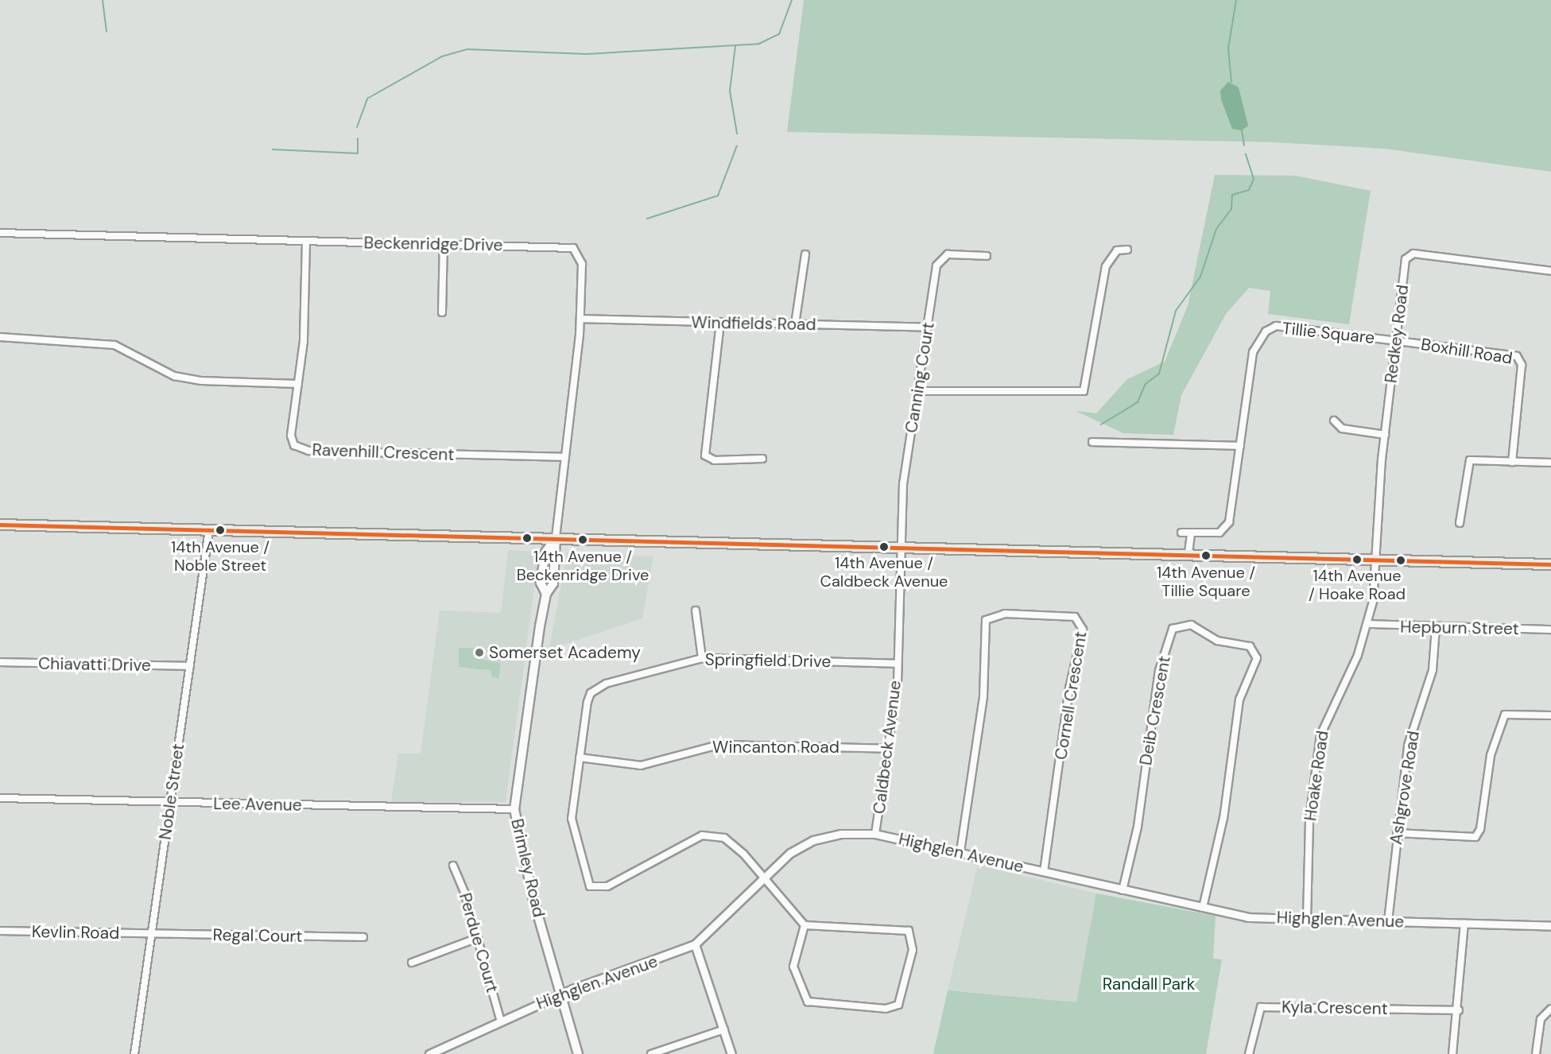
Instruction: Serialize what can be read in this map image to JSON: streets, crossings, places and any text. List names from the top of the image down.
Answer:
{
  "streets": {
    "main road": ["Brimley Road"],
    "street": [
      "Beckenridge Drive",
      "Windfields Road",
      "Tillie Square",
      "Redkey Road",
      "Boxhill Road",
      "Canning Court",
      "Ravenhill Crescent",
      "Hepburn Street",
      "Springfield Drive",
      "Chiavatti Drive",
      "Cornell Crescent",
      "Deib Crescent",
      "Wincanton Road",
      "Caldbeck Avenue",
      "Hoake Road",
      "Ashgrove Road",
      "Noble Street",
      "Lee Avenue",
      "Highglen Avenue",
      "Kevlin Road",
      "Regal Court",
      "Perdue Court",
      "Kyla Crescent"
    ]
  },
  "crossings": [
    ["Beckenridge Drive", "Windfields Road"],
    ["Beckenridge Drive", "Ravenhill Crescent"],
    ["Beckenridge Drive", "Brimley Road"],
    ["Windfields Road", "Canning Court"],
    ["Tillie Square", "Redkey Road"],
    ["Tillie Square", "Boxhill Road"],
    ["Redkey Road", "Boxhill Road"],
    ["Redkey Road", "Hoake Road"],
    ["Canning Court", "Caldbeck Avenue"],
    ["Hepburn Street", "Hoake Road"],
    ["Hepburn Street", "Ashgrove Road"],
    ["Springfield Drive", "Wincanton Road"],
    ["Springfield Drive", "Caldbeck Avenue"],
    ["Springfield Drive", "Highglen Avenue"],
    ["Chiavatti Drive", "Noble Street"],
    ["Cornell Crescent", "Highglen Avenue"],
    ["Deib Crescent", "Highglen Avenue"],
    ["Wincanton Road", "Caldbeck Avenue"],
    ["Caldbeck Avenue", "Highglen Avenue"],
    ["Hoake Road", "Highglen Avenue"],
    ["Ashgrove Road", "Highglen Avenue"],
    ["Noble Street", "Lee Avenue"],
    ["Noble Street", "Kevlin Road"],
    ["Noble Street", "Regal Court"],
    ["Lee Avenue", "Brimley Road"],
    ["Highglen Avenue", "Brimley Road"],
    ["Highglen Avenue", "Perdue Court"],
    ["Kevlin Road", "Regal Court"]
  ],
  "parks": ["Randall Park"],
  "places": [
    "14th Avenue / Noble Street",
    "14th Avenue / Beckenridge Drive",
    "14th Avenue / Caldbeck Avenue",
    "14th Avenue / Tillie Square",
    "14th Avenue / Hoake Road",
    "Somerset Academy"
  ]
}
